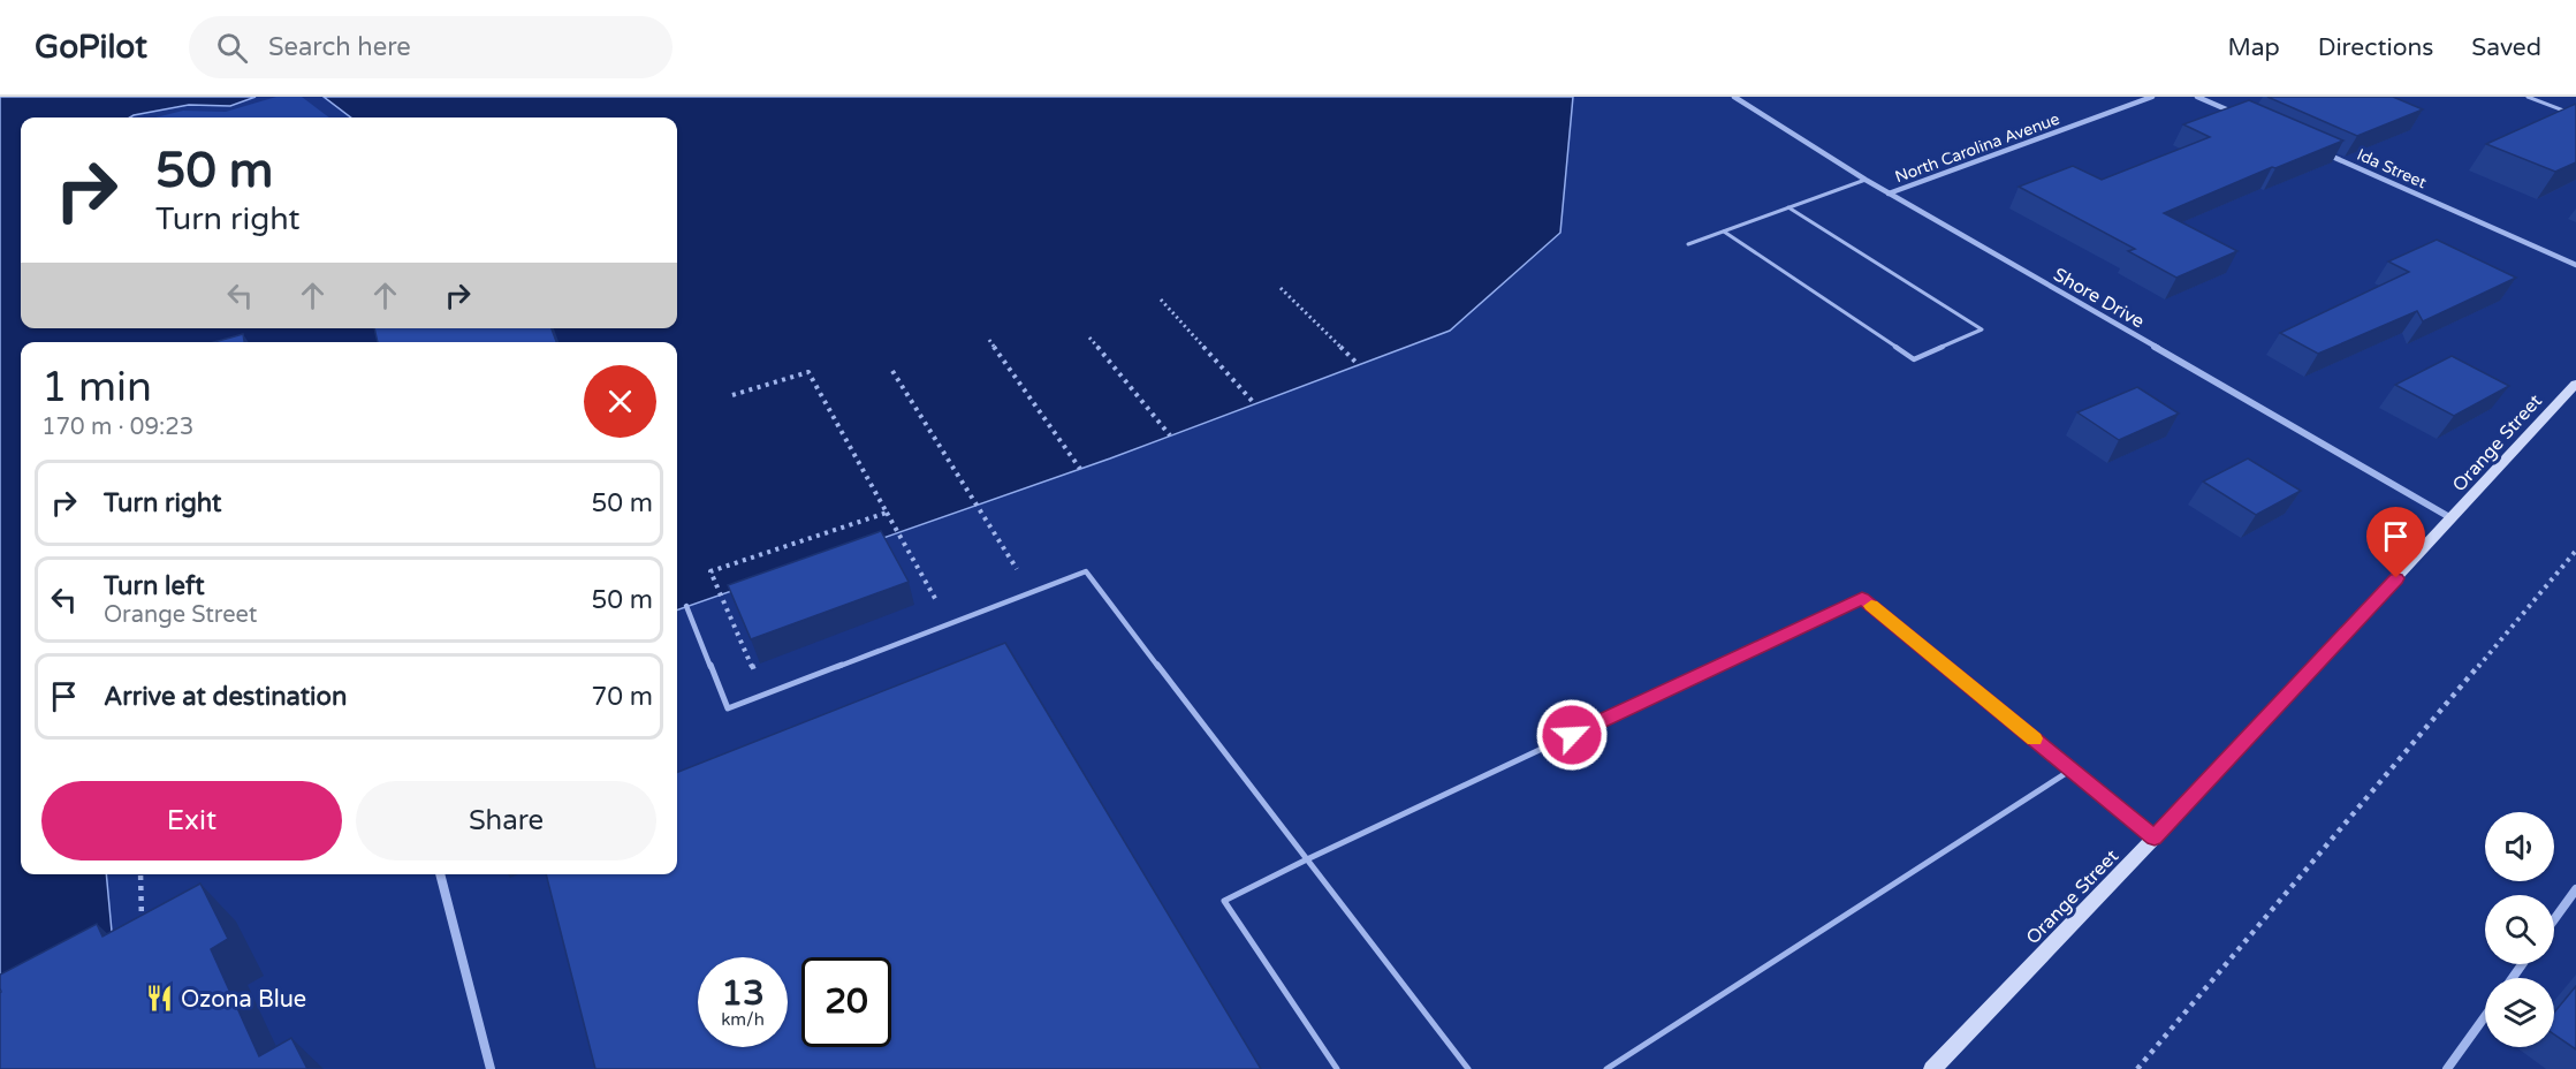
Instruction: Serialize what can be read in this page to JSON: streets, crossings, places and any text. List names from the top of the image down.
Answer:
{
  "streets": {
    "street": [
      "North Carolina Avenue",
      "Ida Street",
      "Shore Drive",
      "Orange Street"
    ]
  },
  "crossings": [
    ["North Carolina Avenue", "Shore Drive"],
    ["Shore Drive", "Orange Street"]
  ],
  "places": {
    "restaurant": ["Ozona Blue"]
  },
  "page": {
    "header": "GoPilot",
    "search": "Search here",
    "nav": ["Map", "Directions", "Saved"],
    "turn": ["50 m", "Turn right"],
    "heading": ["1 min", "170 m · 09:23"],
    "list": [
      {
        "name": "Turn right",
        "value": "50 m"
      },
      {
        "name": "Turn left",
        "note": "Orange Street",
        "value": "50 m"
      },
      {
        "name": "Arrive at destination",
        "value": "70 m"
      }
    ],
    "buttons": ["Exit", "Share"],
    "speed": "13 km/h",
    "limit": "20"
  }
}
